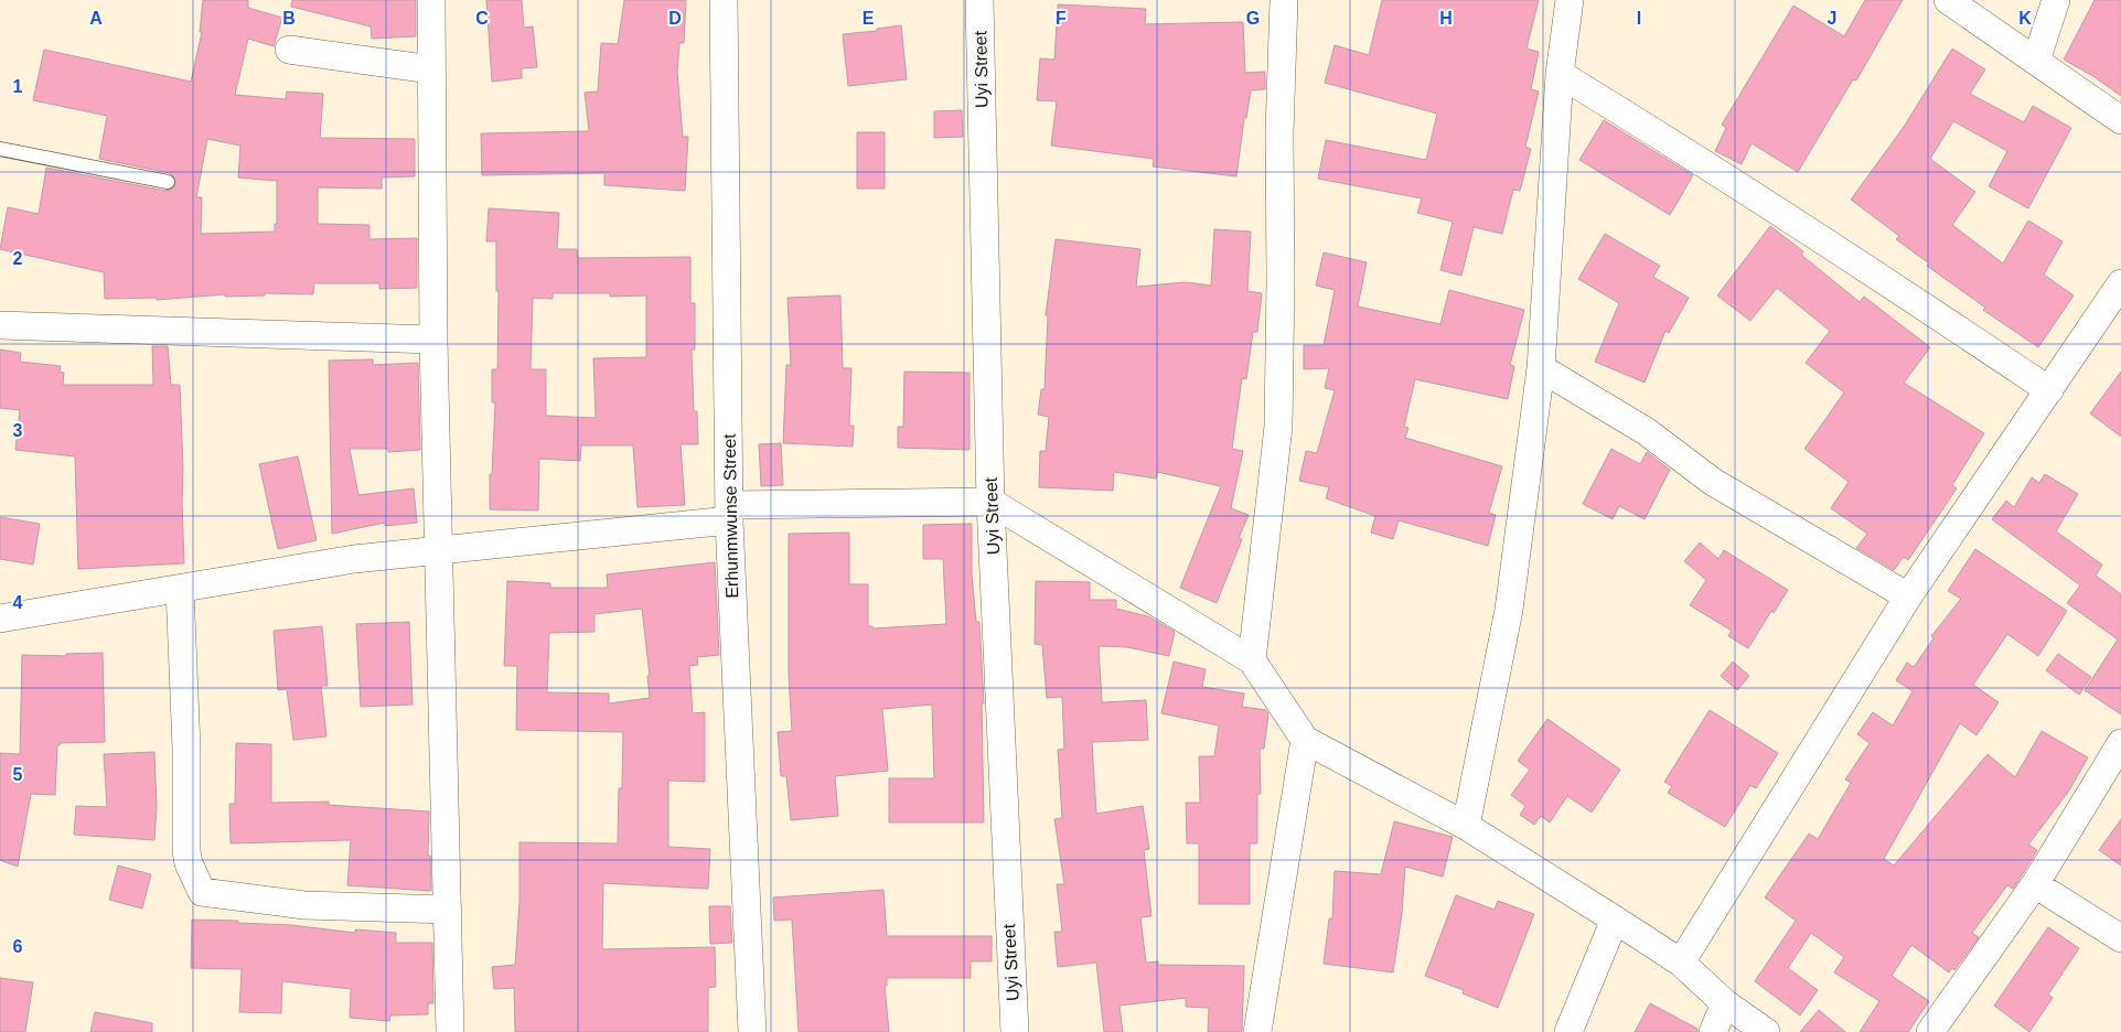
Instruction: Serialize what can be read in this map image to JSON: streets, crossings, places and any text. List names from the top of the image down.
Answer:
{
  "streets": {
    "street": ["Uyi Street", "Erhunmwunse Street"]
  },
  "grid": {
    "columns": [
      "A",
      "B",
      "C",
      "D",
      "E",
      "F",
      "G",
      "H",
      "I",
      "J",
      "K"
    ],
    "rows": [
      "1",
      "2",
      "3",
      "4",
      "5",
      "6"
    ]
  }
}
